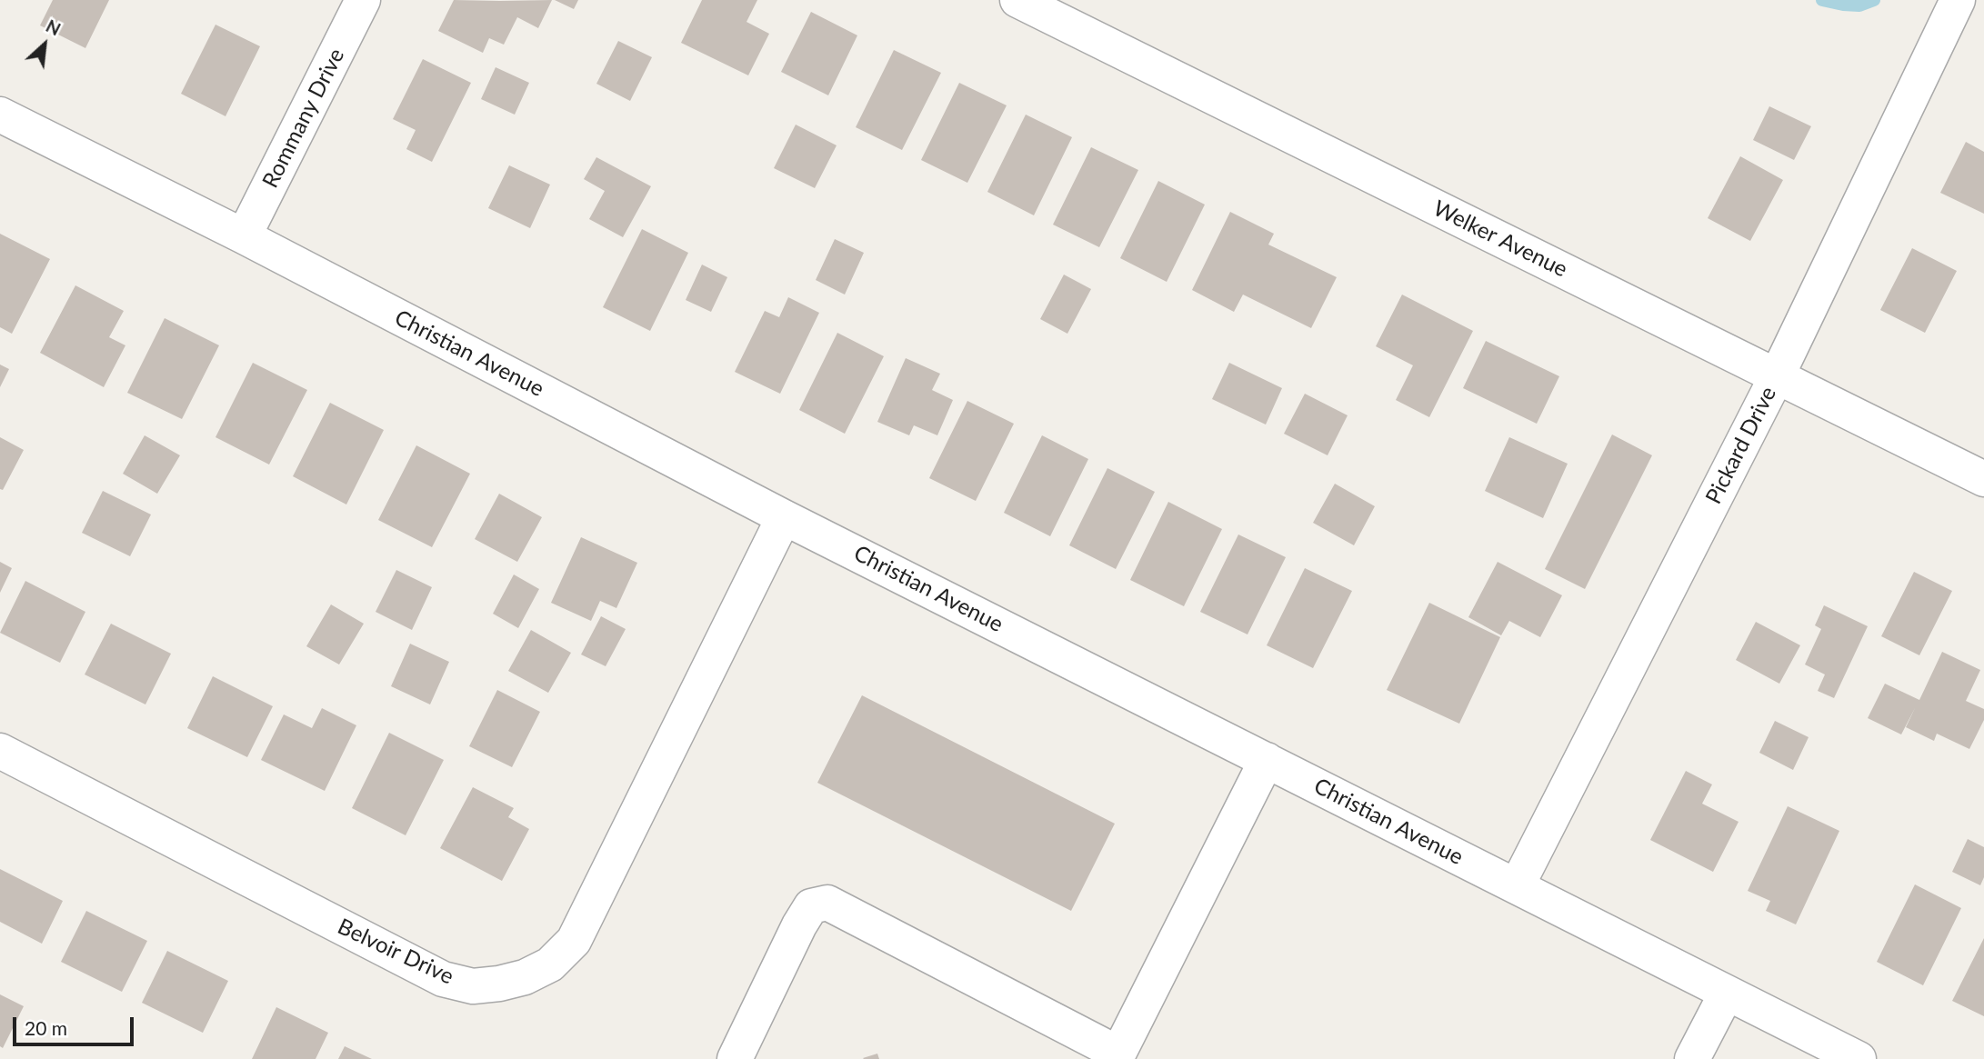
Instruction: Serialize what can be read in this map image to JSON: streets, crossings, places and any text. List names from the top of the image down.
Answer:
{
  "streets": {
    "street": [
      "Rommany Drive",
      "Welker Avenue",
      "Christian Avenue",
      "Pickard Drive",
      "Belvoir Drive"
    ]
  },
  "crossings": [
    ["Rommany Drive", "Christian Avenue"],
    ["Welker Avenue", "Pickard Drive"],
    ["Christian Avenue", "Pickard Drive"],
    ["Christian Avenue", "Belvoir Drive"]
  ],
  "scale_bar": "20 m",
  "north": "top right"
}
